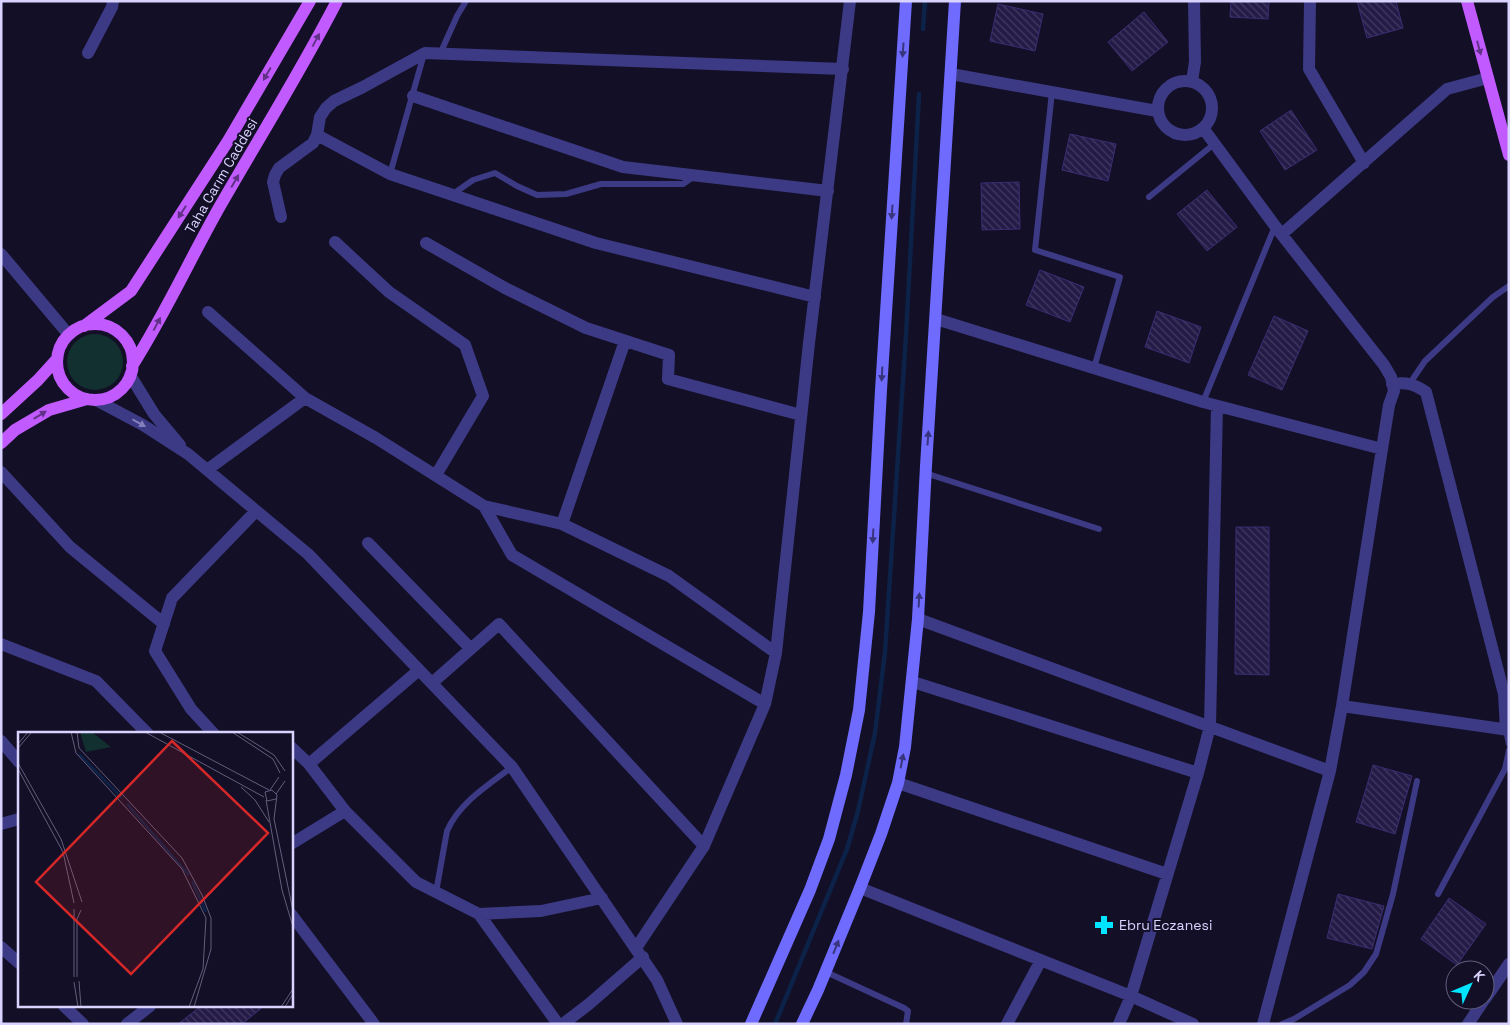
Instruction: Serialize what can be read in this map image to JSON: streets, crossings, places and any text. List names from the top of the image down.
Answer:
{
  "streets": {
    "main road": ["Taha Carım Caddesi"]
  },
  "places": {
    "pharmacy": ["Ebru Eczanesi"]
  },
  "north": "top right"
}
